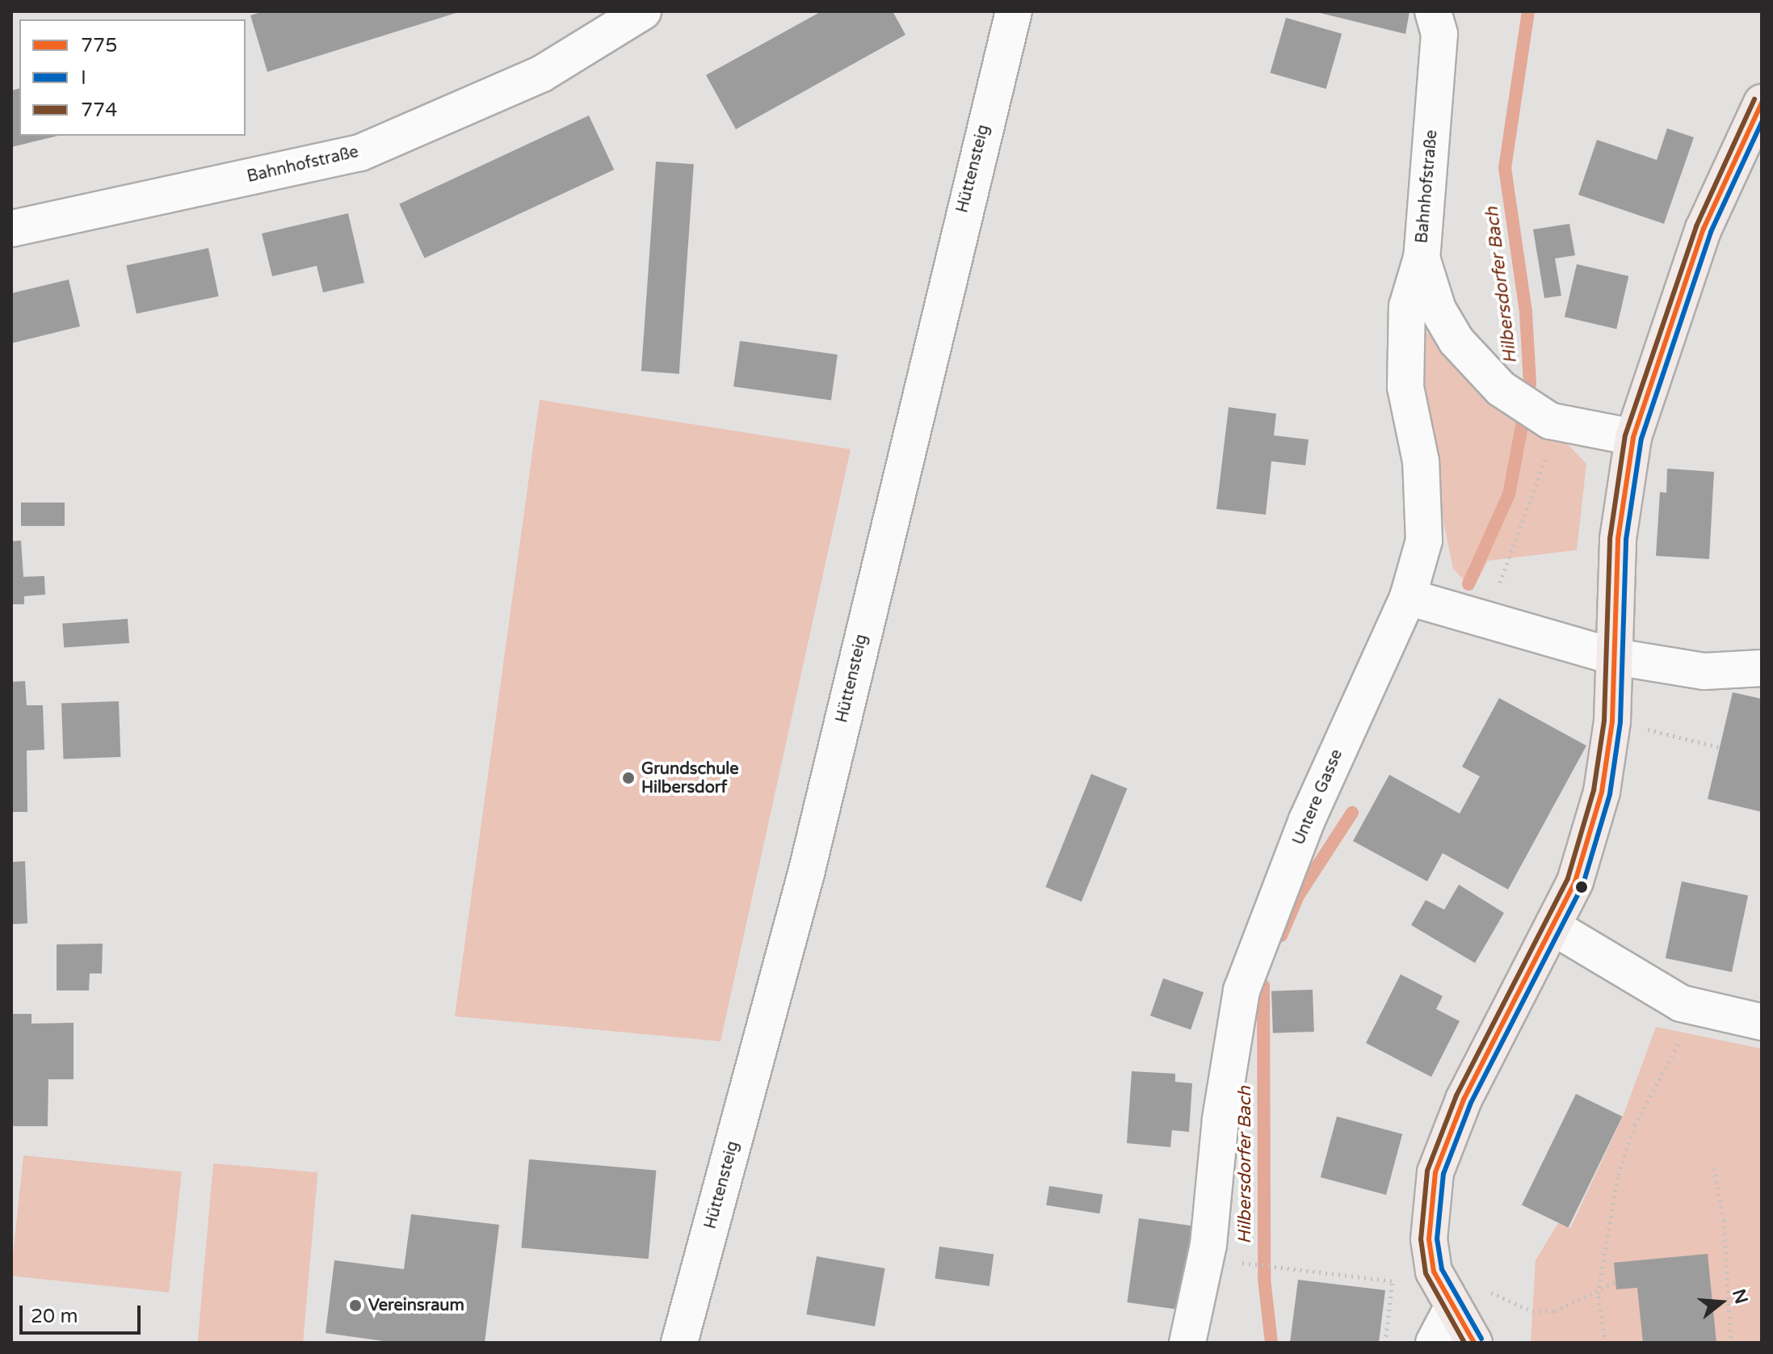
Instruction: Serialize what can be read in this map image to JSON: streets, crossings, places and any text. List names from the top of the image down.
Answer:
{
  "streets": {
    "street": ["Bahnhofstraße", "Hüttensteig", "Untere Gasse"]
  },
  "crossings": [
    ["Bahnhofstraße", "Untere Gasse"]
  ],
  "water": ["Hilbersdorfer Bach"],
  "places": ["Grundschule Hilbersdorf", "Vereinsraum"],
  "lines": ["transit line 774", "transit line 775", "transit line I"],
  "legend": ["775", "I", "774"],
  "scale_bar": "20 m",
  "north": "right"
}
